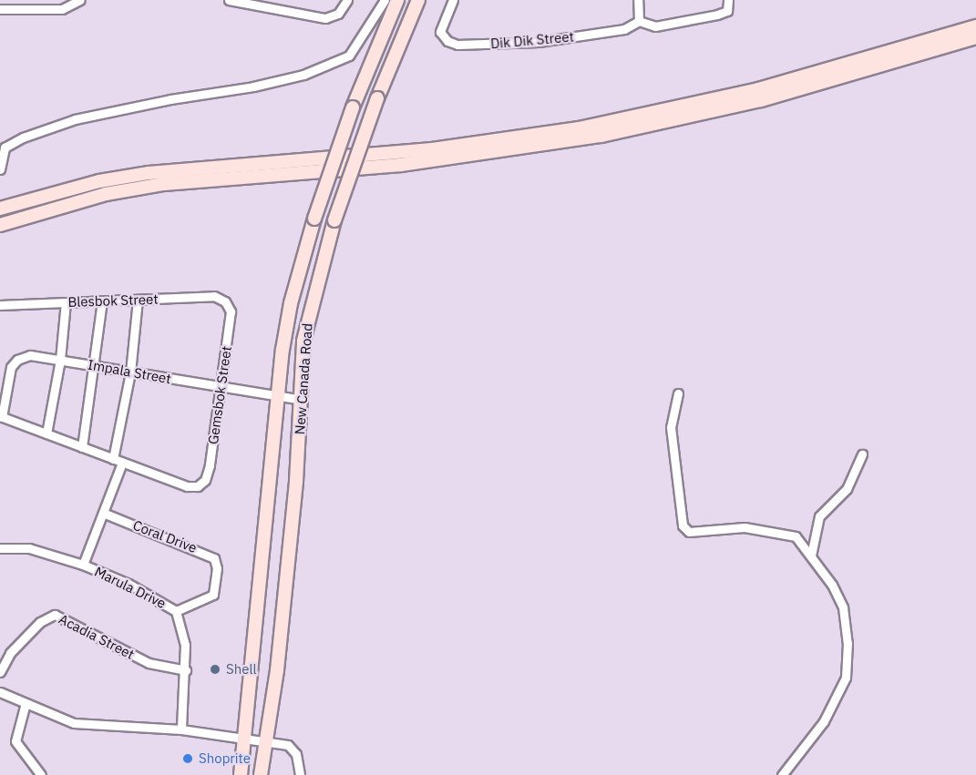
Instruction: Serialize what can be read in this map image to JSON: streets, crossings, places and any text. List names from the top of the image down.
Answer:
{
  "streets": {
    "main road": ["New Canada Road"],
    "street": [
      "Dik Dik Street",
      "Blesbok Street",
      "Impala Street",
      "Gemsbok Street",
      "Coral Drive",
      "Marula Drive",
      "Acadia Street"
    ]
  },
  "crossings": [
    ["Blesbok Street", "Gemsbok Street"],
    ["Impala Street", "New Canada Road"],
    ["Impala Street", "Gemsbok Street"],
    ["Coral Drive", "Marula Drive"],
    ["Marula Drive", "Acadia Street"]
  ],
  "places": ["Shell", "Shoprite"]
}
